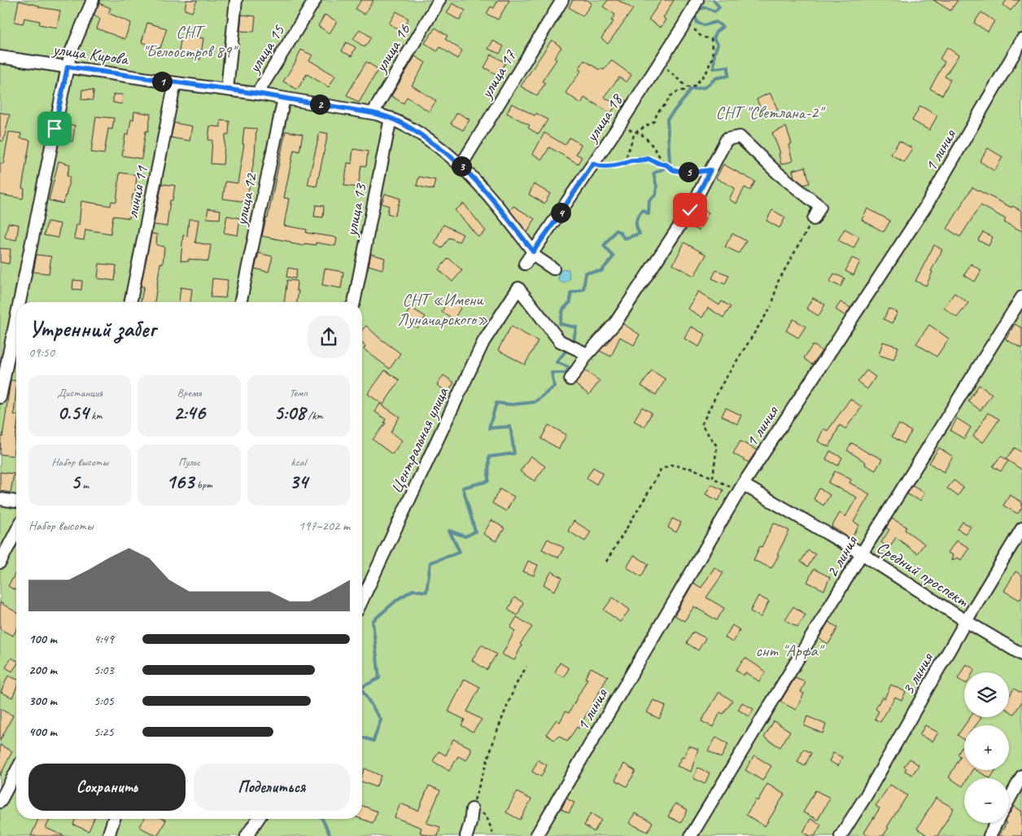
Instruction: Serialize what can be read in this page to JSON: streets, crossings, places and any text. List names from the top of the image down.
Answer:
{
  "streets": {
    "street": [
      "улица 16",
      "улица 15",
      "улица Кирова",
      "улица 17",
      "улица 18",
      "1 линия",
      "линия 11",
      "улица 12",
      "улица 13",
      "Центральная улица",
      "2 линия",
      "Средний проспект",
      "3 линия"
    ]
  },
  "crossings": [
    ["улица 16", "улица Кирова"],
    ["улица 15", "улица Кирова"],
    ["улица Кирова", "улица 17"],
    ["улица Кирова", "улица 18"],
    ["улица Кирова", "линия 11"],
    ["улица Кирова", "улица 12"],
    ["улица Кирова", "улица 13"],
    ["1 линия", "Средний проспект"],
    ["2 линия", "Средний проспект"],
    ["Средний проспект", "3 линия"]
  ],
  "parks": [
    "СНТ \"Белоостров 89\"",
    "СНТ \"Светлана-2\"",
    "СНТ «Имени Луначарского»",
    "снт \"Арфа\""
  ],
  "page": {
    "pins": [
      "1",
      "2",
      "3",
      "5",
      "4"
    ],
    "heading": ["Утренний забег", "09:50"],
    "stats": [
      ["Дистанция", "0.54 km"],
      ["Время", "2:46"],
      ["Темп", "5:08 /km"],
      ["Набор высоты", "5 m"],
      ["Пульс", "163 bpm"],
      ["kcal", "34"]
    ],
    "chart": ["Набор высоты", "197–202 m"],
    "list": [
      {
        "name": "100 m",
        "note": "4:49"
      },
      {
        "name": "200 m",
        "note": "5:03"
      },
      {
        "name": "300 m",
        "note": "5:05"
      },
      {
        "name": "400 m",
        "note": "5:25"
      }
    ],
    "map_buttons": ["+", "−"],
    "buttons": ["Сохранить", "Поделиться"]
  }
}
